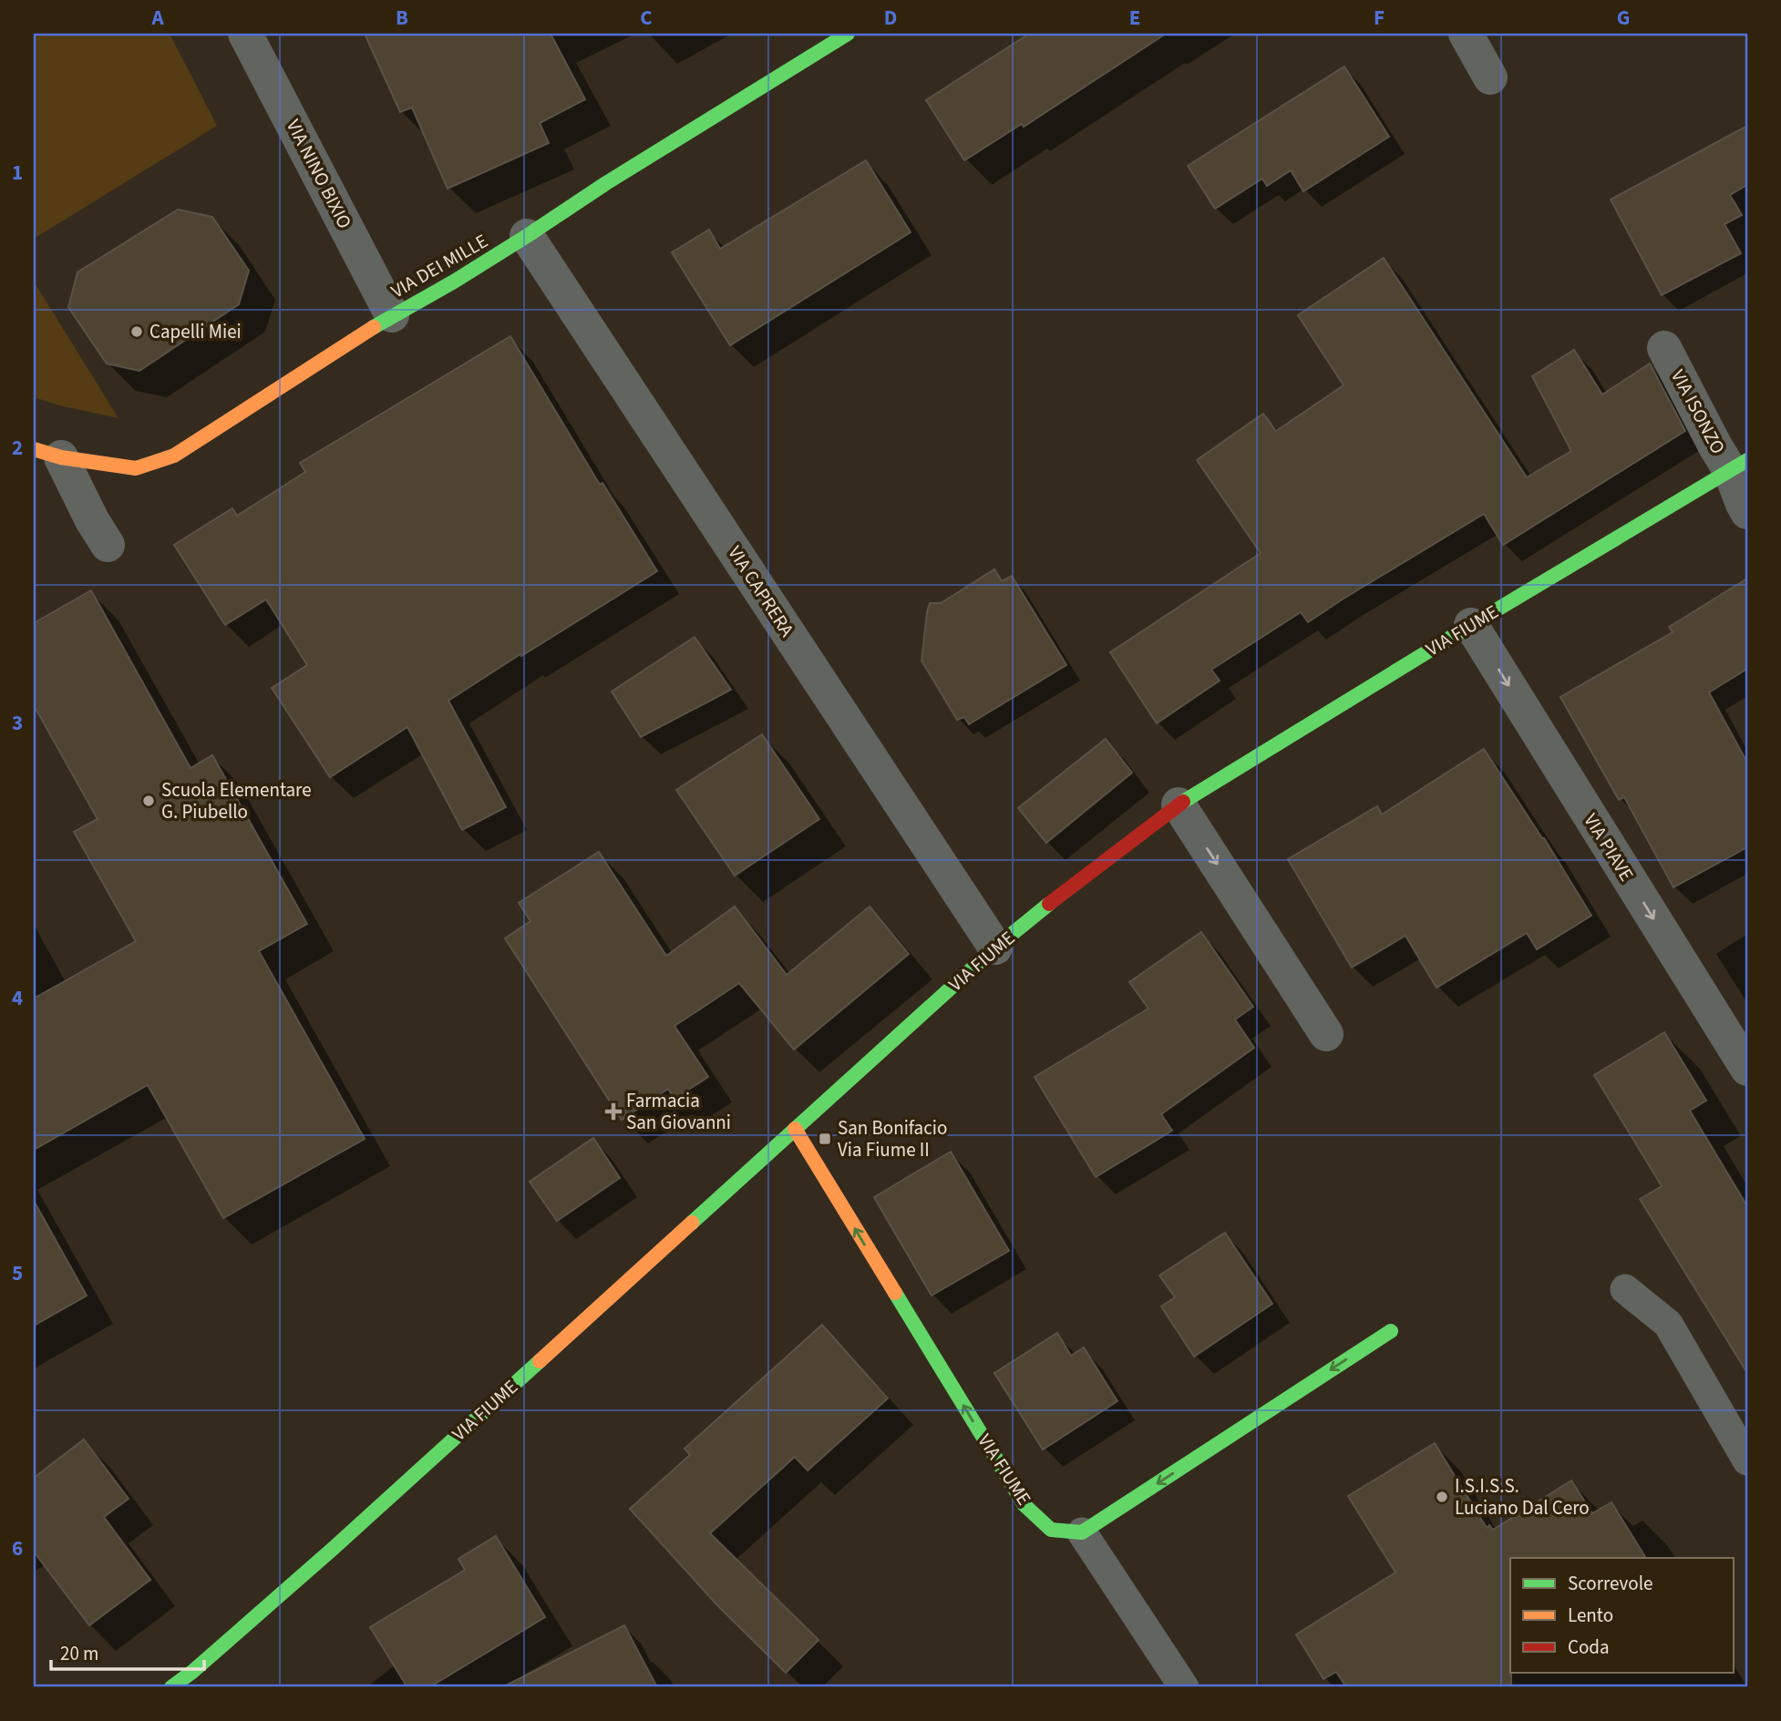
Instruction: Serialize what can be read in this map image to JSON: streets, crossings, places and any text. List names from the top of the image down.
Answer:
{
  "streets": {
    "main road": ["VIA DEI MILLE", "VIA FIUME"],
    "street": [
      "VIA NINO BIXIO",
      "VIA ISONZO",
      "VIA CAPRERA",
      "VIA PIAVE"
    ]
  },
  "crossings": [
    ["VIA NINO BIXIO", "VIA DEI MILLE"],
    ["VIA DEI MILLE", "VIA CAPRERA"],
    ["VIA ISONZO", "VIA FIUME"],
    ["VIA CAPRERA", "VIA FIUME"],
    ["VIA FIUME", "VIA PIAVE"]
  ],
  "one_way": ["VIA PIAVE"],
  "places": {
    "other": ["Capelli Miei", "Scuola Elementare G. Piubello", "I.S.I.S.S. Luciano Dal Cero"],
    "health": ["Farmacia San Giovanni"],
    "transit": ["San Bonifacio Via Fiume II"]
  },
  "legend": ["Scorrevole", "Lento", "Coda"],
  "scale_bar": "20 m",
  "grid": {
    "columns": [
      "A",
      "B",
      "C",
      "D",
      "E",
      "F",
      "G"
    ],
    "rows": [
      "1",
      "2",
      "3",
      "4",
      "5",
      "6"
    ]
  }
}
